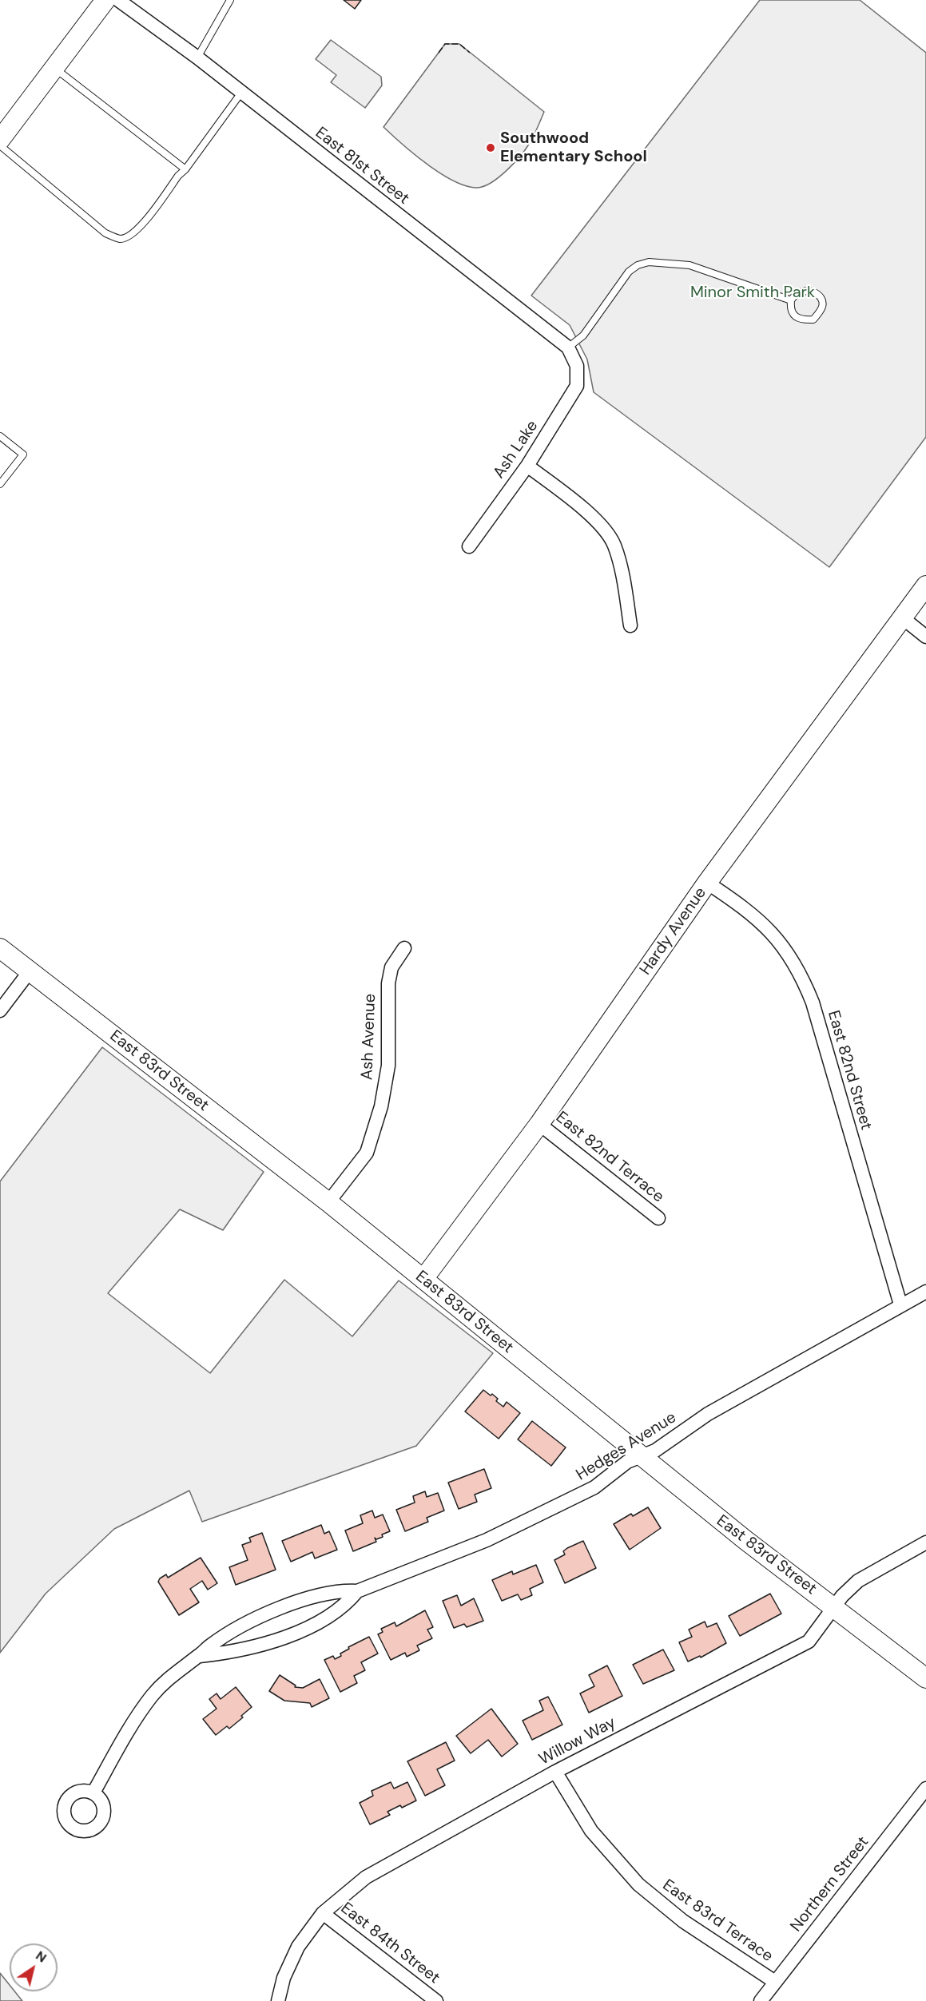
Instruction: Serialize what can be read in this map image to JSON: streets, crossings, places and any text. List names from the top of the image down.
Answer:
{
  "streets": {
    "street": [
      "East 81st Street",
      "Ash Lake",
      "Hardy Avenue",
      "Ash Avenue",
      "East 82nd Street",
      "East 83rd Street",
      "East 82nd Terrace",
      "Hedges Avenue",
      "Willow Way",
      "Northern Street",
      "East 83rd Terrace",
      "East 84th Street"
    ]
  },
  "crossings": [
    ["East 81st Street", "Ash Lake"],
    ["Hardy Avenue", "East 82nd Street"],
    ["Hardy Avenue", "East 83rd Street"],
    ["Hardy Avenue", "East 82nd Terrace"],
    ["Ash Avenue", "East 83rd Street"],
    ["East 82nd Street", "Hedges Avenue"],
    ["East 83rd Street", "Hedges Avenue"],
    ["East 83rd Street", "Willow Way"],
    ["Willow Way", "East 83rd Terrace"],
    ["Willow Way", "East 84th Street"],
    ["Northern Street", "East 83rd Terrace"]
  ],
  "parks": ["Minor Smith Park"],
  "places": ["Southwood Elementary School"],
  "north": "top right"
}
